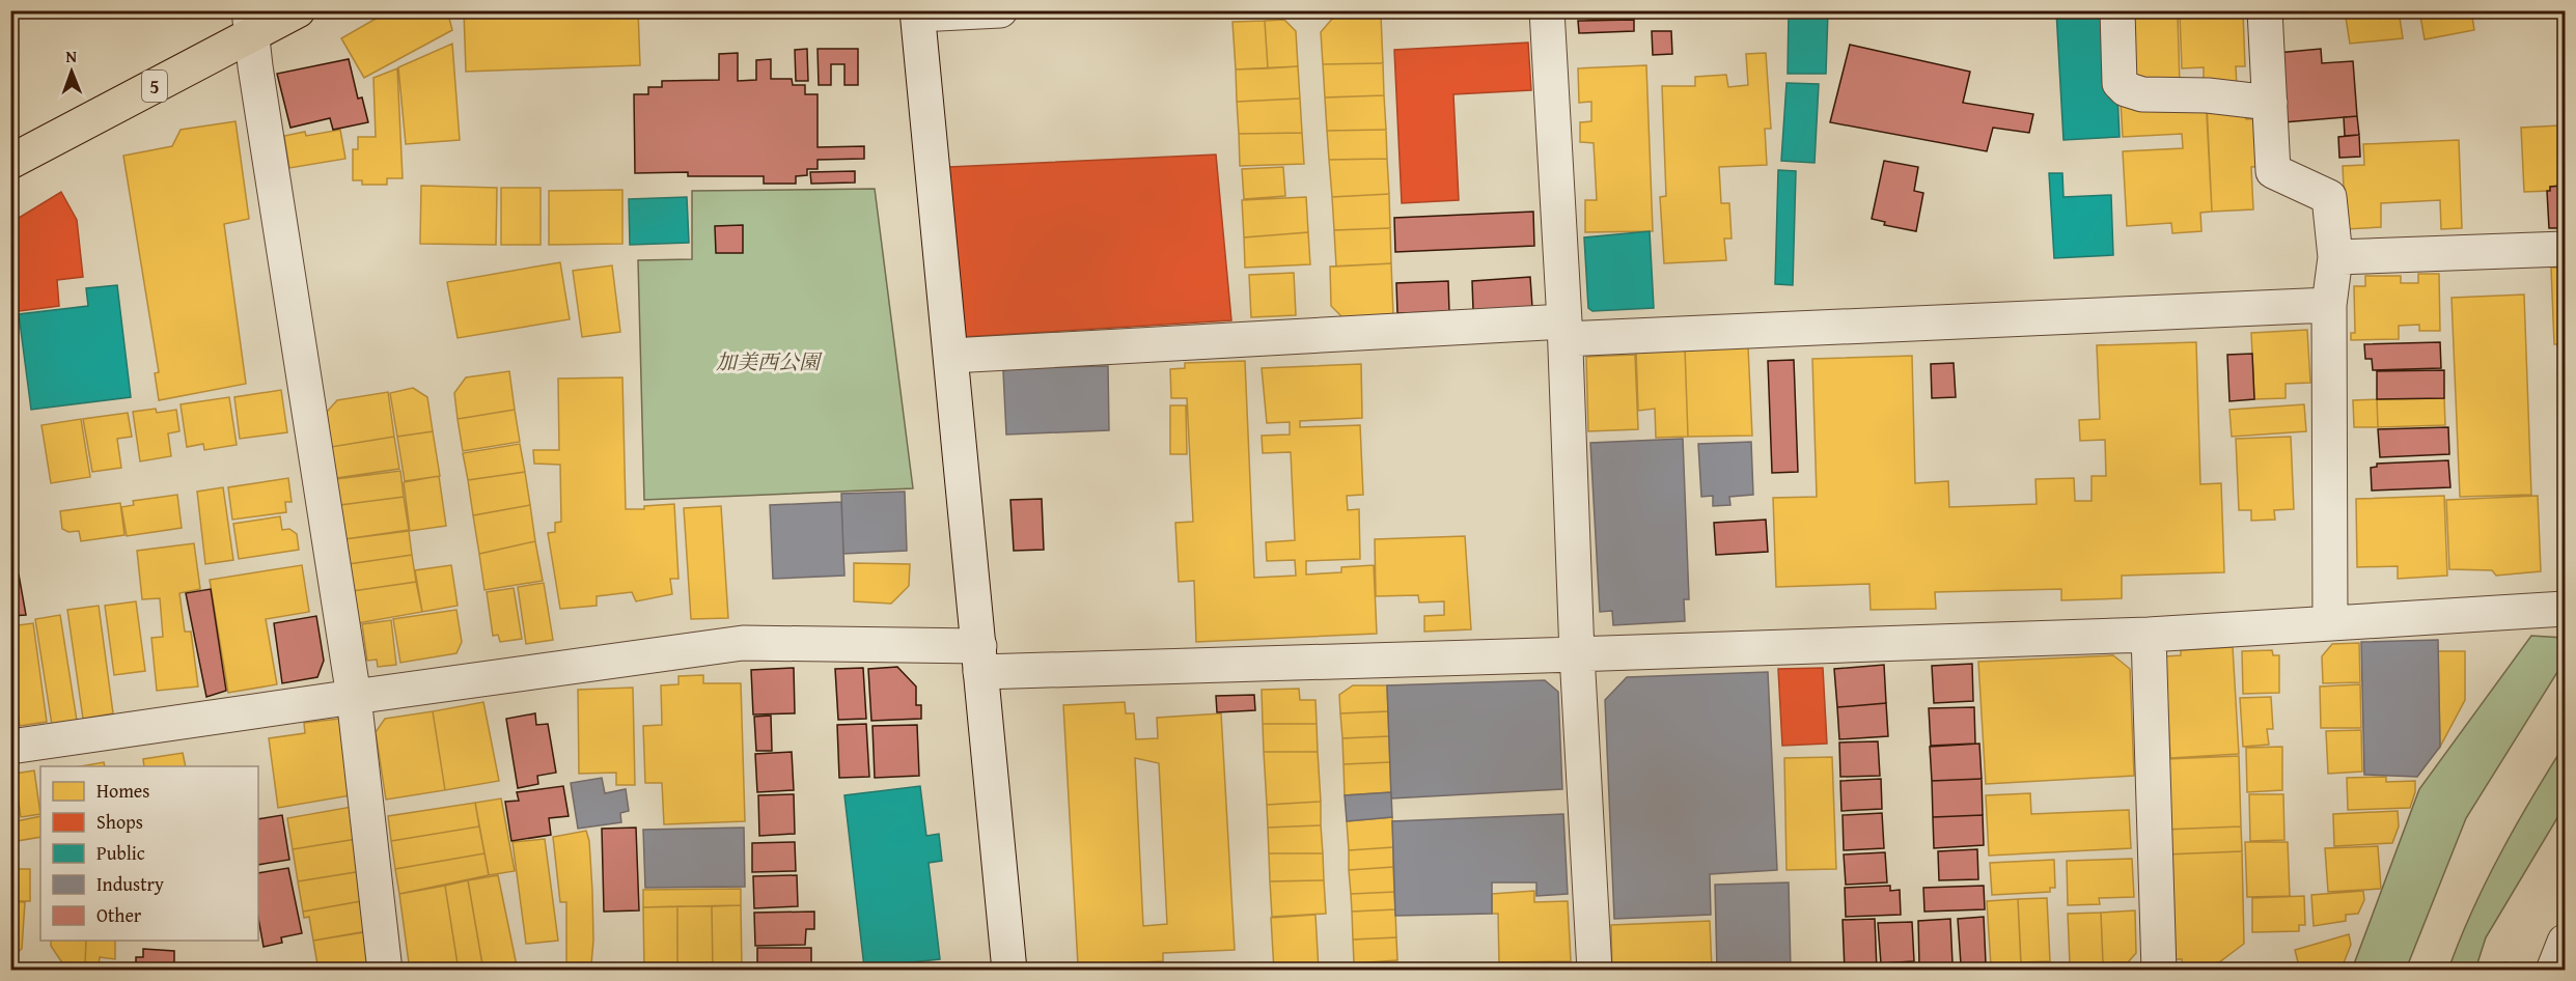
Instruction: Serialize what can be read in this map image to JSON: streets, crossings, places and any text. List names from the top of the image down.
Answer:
{
  "streets": {
    "main road": ["5"]
  },
  "parks": ["加美西公園"],
  "legend": [
    "Homes",
    "Shops",
    "Public",
    "Industry",
    "Other"
  ],
  "north": "top"
}
